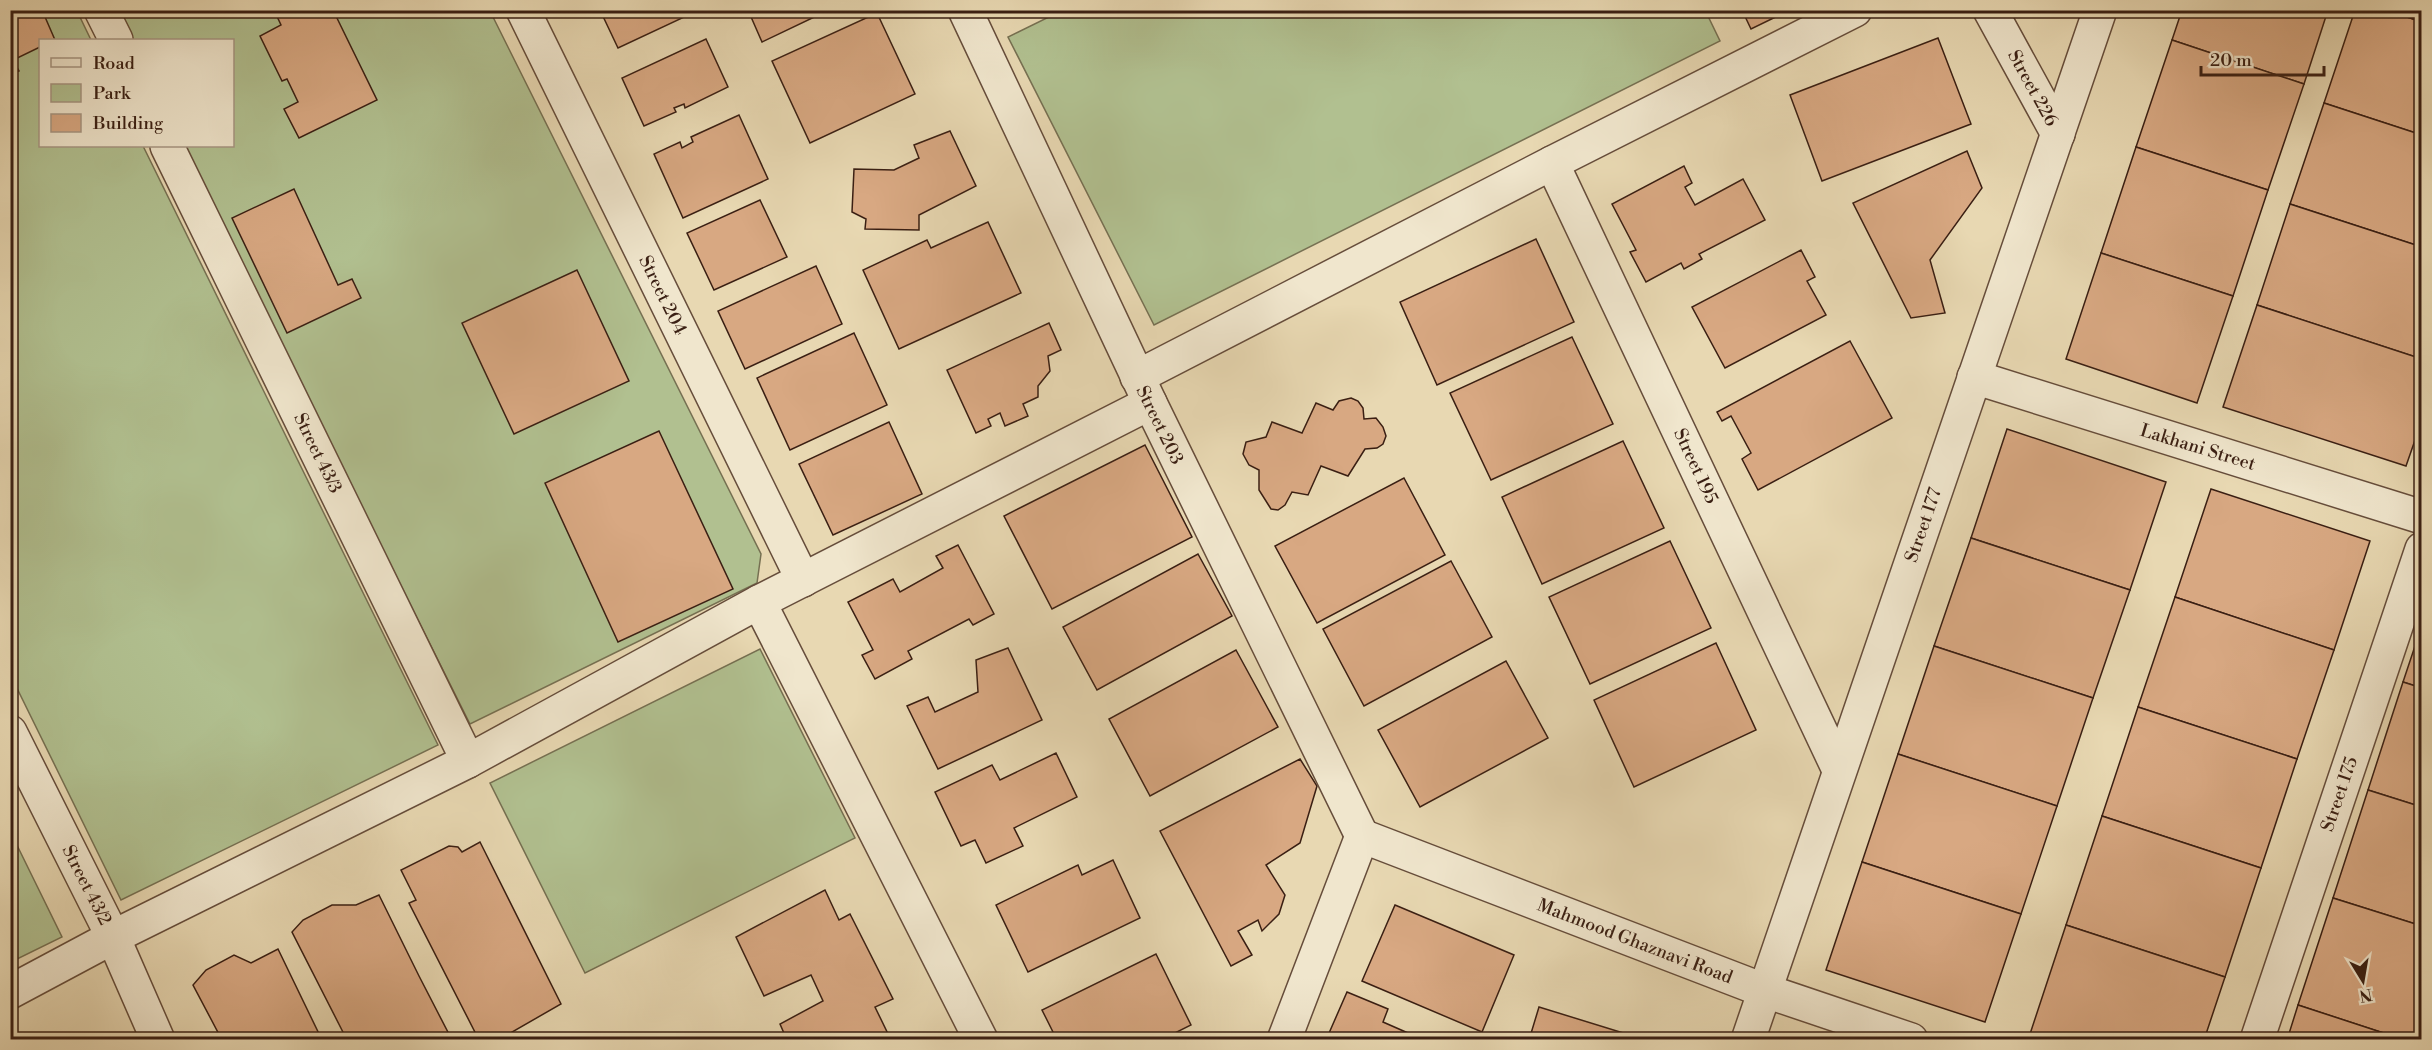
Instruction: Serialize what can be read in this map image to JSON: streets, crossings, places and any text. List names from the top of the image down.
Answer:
{
  "streets": {
    "street": [
      "Street 226",
      "Street 204",
      "Street 203",
      "Lakhani Street",
      "Street 43/3",
      "Street 195",
      "Street 177",
      "Street 175",
      "Street 43/2",
      "Mahmood Ghaznavi Road"
    ]
  },
  "crossings": [
    ["Street 226", "Street 177"],
    ["Street 203", "Mahmood Ghaznavi Road"],
    ["Lakhani Street", "Street 177"],
    ["Street 195", "Street 177"],
    ["Street 177", "Mahmood Ghaznavi Road"]
  ],
  "legend": ["Road", "Park", "Building"],
  "scale_bar": "20 m",
  "north": "bottom"
}
